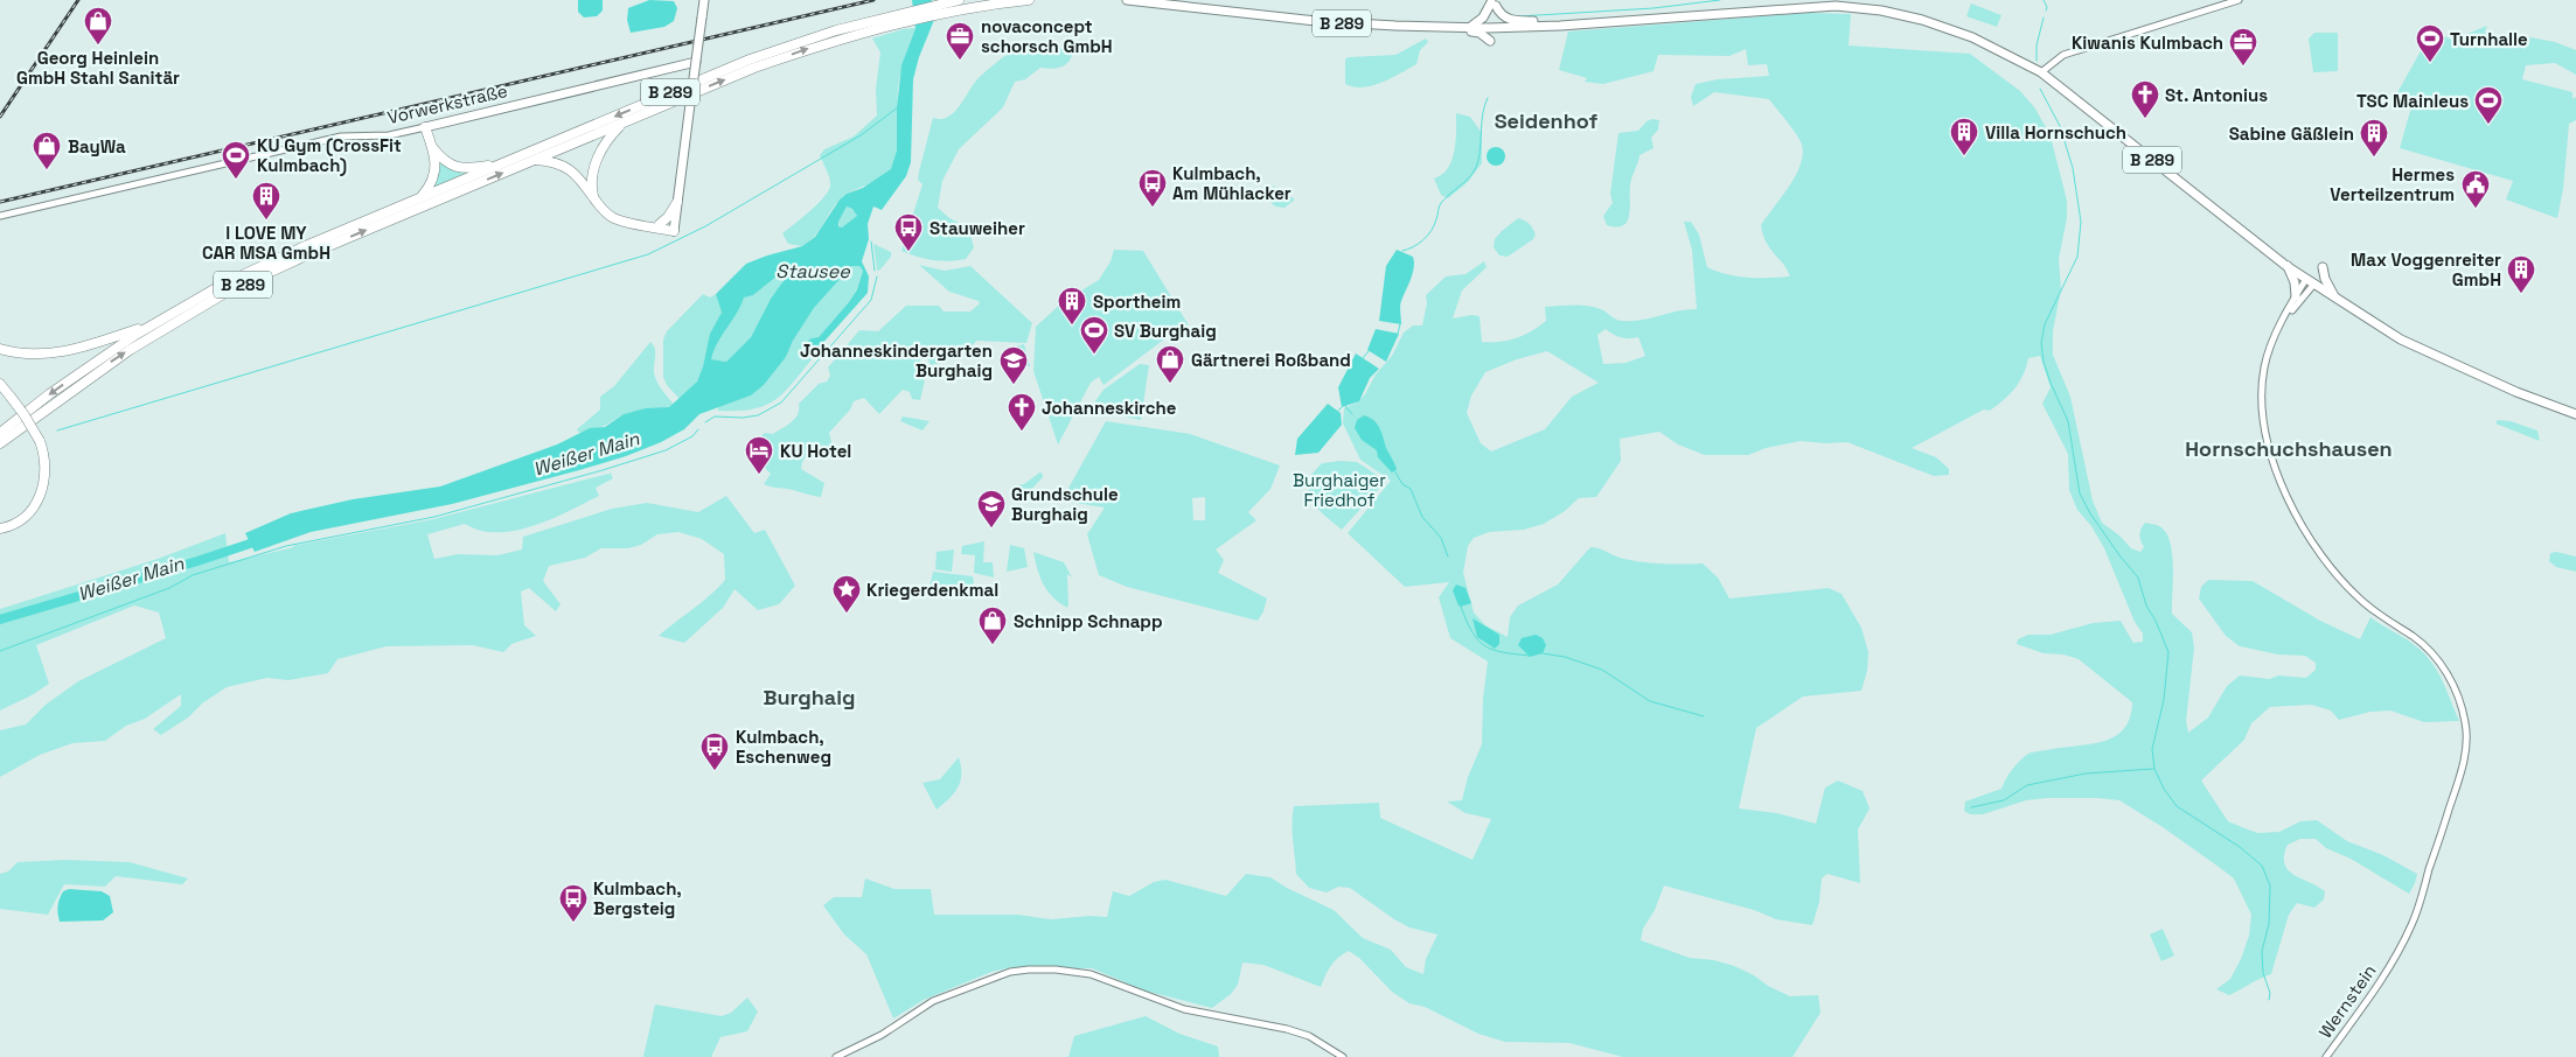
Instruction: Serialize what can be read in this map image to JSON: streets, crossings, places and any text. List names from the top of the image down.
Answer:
{
  "streets": {
    "highway": ["B 289"],
    "main road": ["Vorwerkstraße"],
    "street": ["Wernstein"]
  },
  "districts": ["Seidenhof", "Hornschuchshausen", "Burghaig"],
  "water": ["Stausee", "Weißer Main"],
  "parks": ["Burghaiger Friedhof"],
  "places": {
    "shop": [
      "Georg Heinlein GmbH Stahl Sanitär",
      "BayWa",
      "Gärtnerei Roßband",
      "Schnipp Schnapp"
    ],
    "office": ["novaconcept schorsch GmbH", "Kiwanis Kulmbach"],
    "sports": [
      "Turnhalle",
      "TSC Mainleus",
      "KU Gym (CrossFit Kulmbach)",
      "SV Burghaig"
    ],
    "church": ["St. Antonius", "Johanneskirche"],
    "building": [
      "Villa Hornschuch",
      "Sabine Gäßlein",
      "I LOVE MY CAR MSA GmbH",
      "Max Voggenreiter GmbH",
      "Sportheim"
    ],
    "bus stop": [
      "Kulmbach, Am Mühlacker",
      "Stauweiher",
      "Kulmbach, Eschenweg",
      "Kulmbach, Bergsteig"
    ],
    "public building": ["Hermes Verteilzentrum"],
    "school or university": ["Johanneskindergarten Burghaig", "Grundschule Burghaig"],
    "hotel": ["KU Hotel"],
    "place": ["Kriegerdenkmal"]
  }
}
